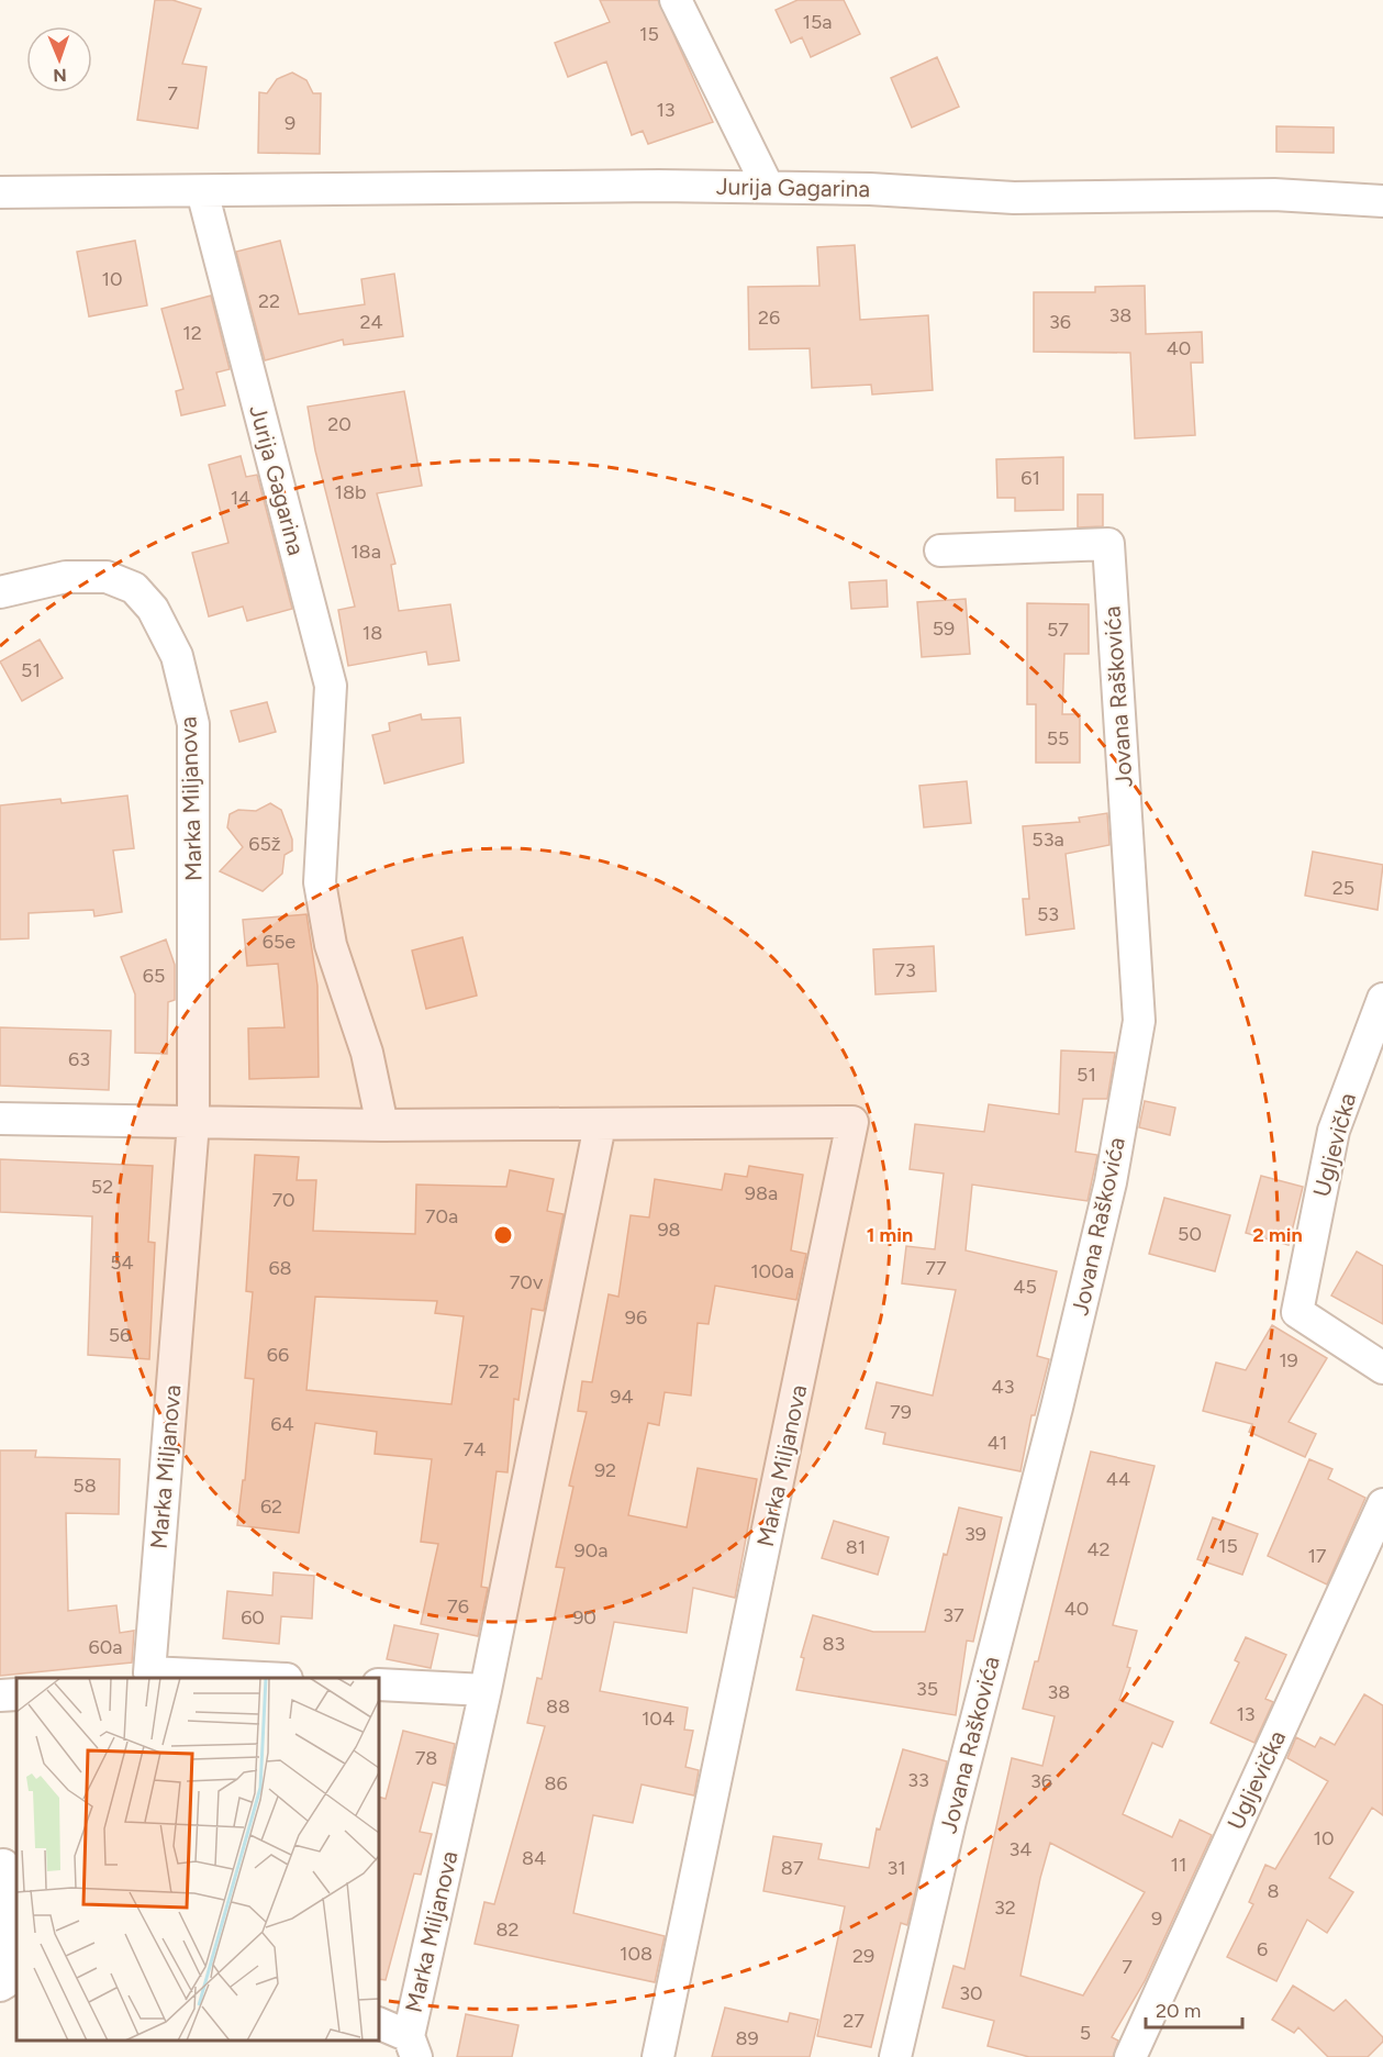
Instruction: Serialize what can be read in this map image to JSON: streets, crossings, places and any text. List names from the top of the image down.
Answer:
{
  "streets": {
    "street": [
      "Jurija Gagarina",
      "Jovana Raškovića",
      "Marka Miljanova",
      "Ugljevička"
    ]
  },
  "crossings": [
    ["Jurija Gagarina", "Marka Miljanova"]
  ],
  "house_numbers": [
    "15a",
    "15",
    "7",
    "13",
    "9",
    "10",
    "22",
    "38",
    "26",
    "24",
    "36",
    "12",
    "40",
    "20",
    "61",
    "18b",
    "14",
    "18a",
    "59",
    "57",
    "18",
    "51",
    "55",
    "53a",
    "65ž",
    "25",
    "53",
    "65e",
    "73",
    "65",
    "63",
    "51",
    "52",
    "98a",
    "70",
    "70a",
    "98",
    "50",
    "54",
    "68",
    "77",
    "100a",
    "70v",
    "45",
    "96",
    "56",
    "66",
    "19",
    "72",
    "43",
    "94",
    "79",
    "64",
    "41",
    "74",
    "92",
    "44",
    "58",
    "62",
    "39",
    "15",
    "81",
    "42",
    "90a",
    "17",
    "76",
    "40",
    "37",
    "60",
    "90",
    "83",
    "60a",
    "35",
    "38",
    "88",
    "13",
    "104",
    "78",
    "33",
    "36",
    "86",
    "10",
    "34",
    "84",
    "11",
    "87",
    "31",
    "8",
    "32",
    "9",
    "82",
    "6",
    "108",
    "29",
    "7",
    "30",
    "27",
    "5",
    "89"
  ],
  "scale_bar": "20 m",
  "north": "bottom",
  "rings": ["1 min", "2 min"]
}
